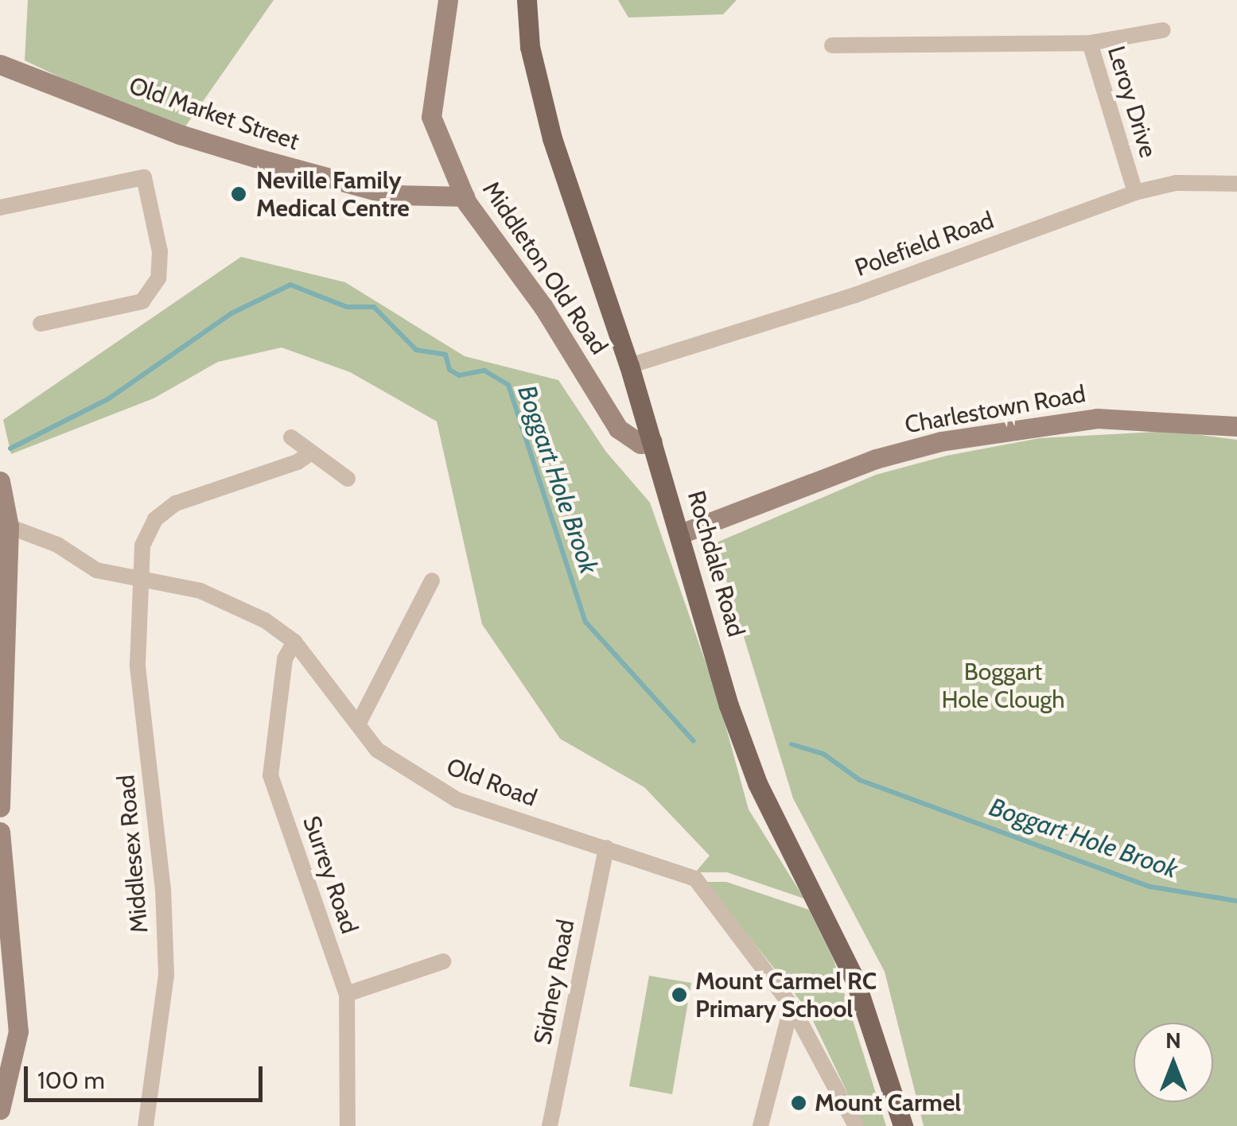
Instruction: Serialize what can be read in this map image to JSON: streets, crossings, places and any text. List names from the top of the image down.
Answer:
{
  "streets": {
    "main road": ["Rochdale Road"],
    "street": [
      "Leroy Drive",
      "Old Market Street",
      "Polefield Road",
      "Middleton Old Road",
      "Charlestown Road",
      "Old Road",
      "Middlesex Road",
      "Surrey Road",
      "Sidney Road"
    ]
  },
  "crossings": [
    ["Leroy Drive", "Polefield Road"],
    ["Old Market Street", "Middleton Old Road"],
    ["Polefield Road", "Rochdale Road"],
    ["Middleton Old Road", "Rochdale Road"],
    ["Charlestown Road", "Rochdale Road"],
    ["Old Road", "Middlesex Road"],
    ["Old Road", "Surrey Road"],
    ["Old Road", "Sidney Road"]
  ],
  "water": ["Boggart Hole Brook"],
  "parks": ["Boggart Hole Clough"],
  "places": ["Neville Family Medical Centre", "Mount Carmel RC Primary School", "Mount Carmel"],
  "scale_bar": "100 m",
  "north": "top"
}
